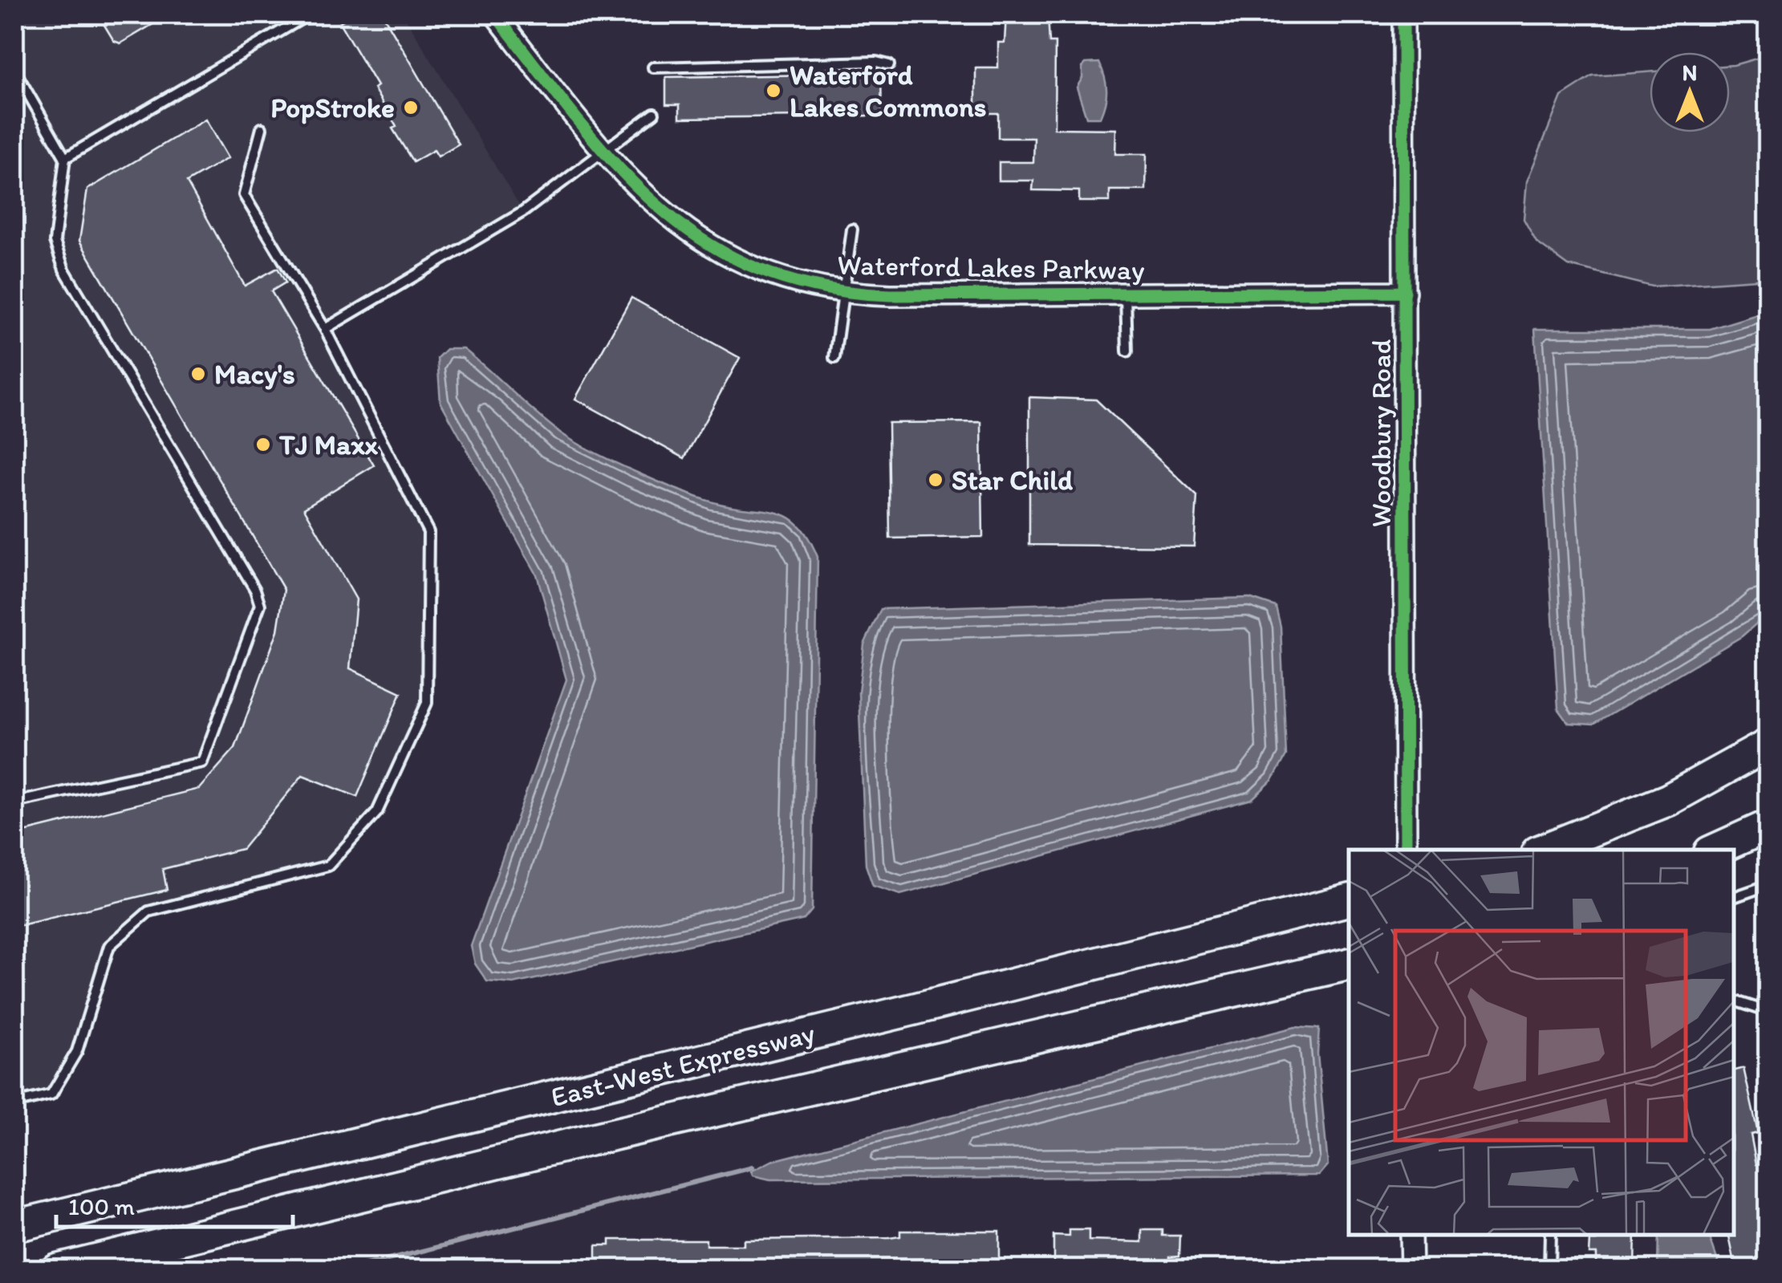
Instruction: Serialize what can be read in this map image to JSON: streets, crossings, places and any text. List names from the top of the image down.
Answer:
{
  "streets": {
    "highway": ["East-West Expressway"],
    "street": ["Waterford Lakes Parkway", "Woodbury Road"]
  },
  "crossings": [
    ["Waterford Lakes Parkway", "Woodbury Road"]
  ],
  "places": [
    "Waterford Lakes Commons",
    "PopStroke",
    "Macy's",
    "TJ Maxx",
    "Star Child"
  ],
  "scale_bar": "100 m",
  "north": "top"
}
